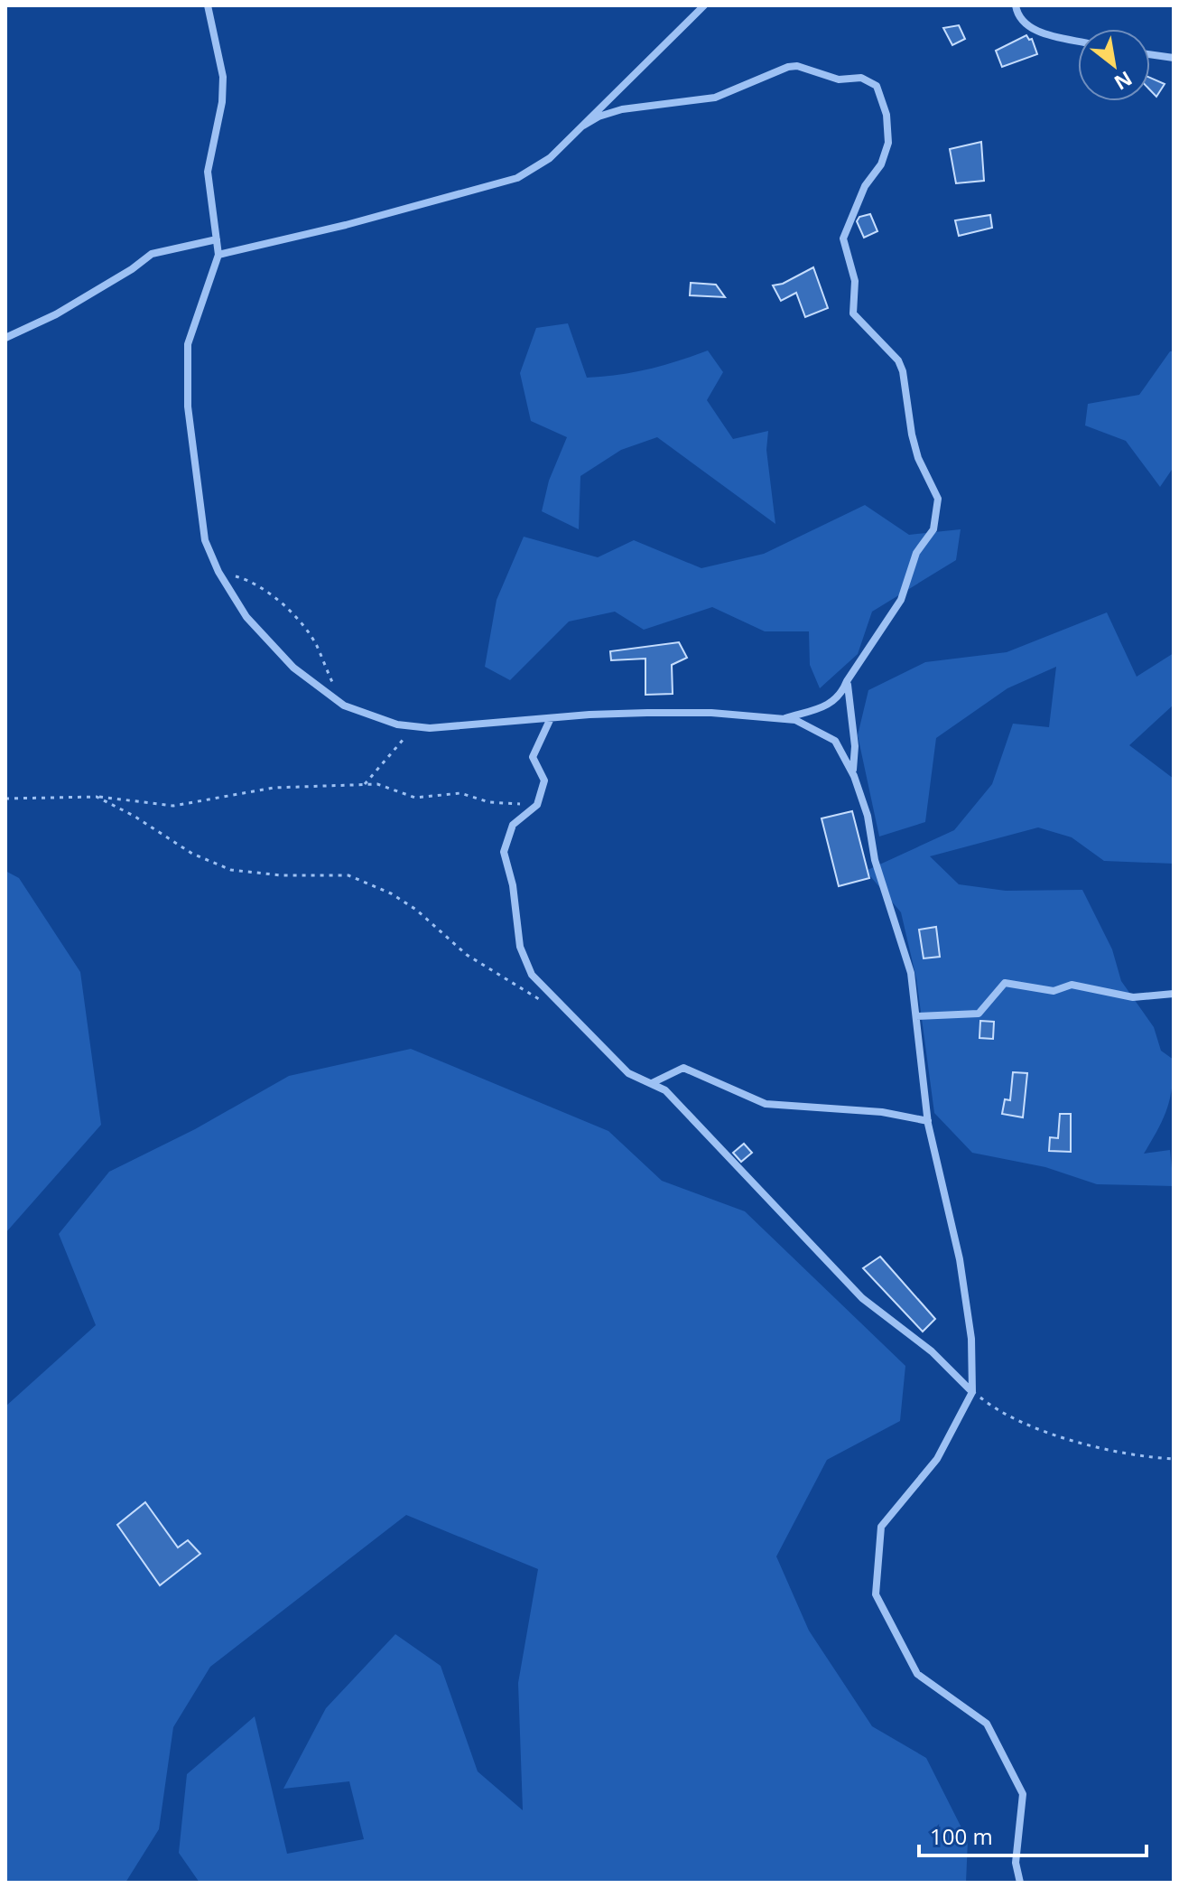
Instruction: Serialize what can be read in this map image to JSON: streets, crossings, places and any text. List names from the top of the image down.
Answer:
{
  "scale_bar": "100 m",
  "north": "bottom right"
}
